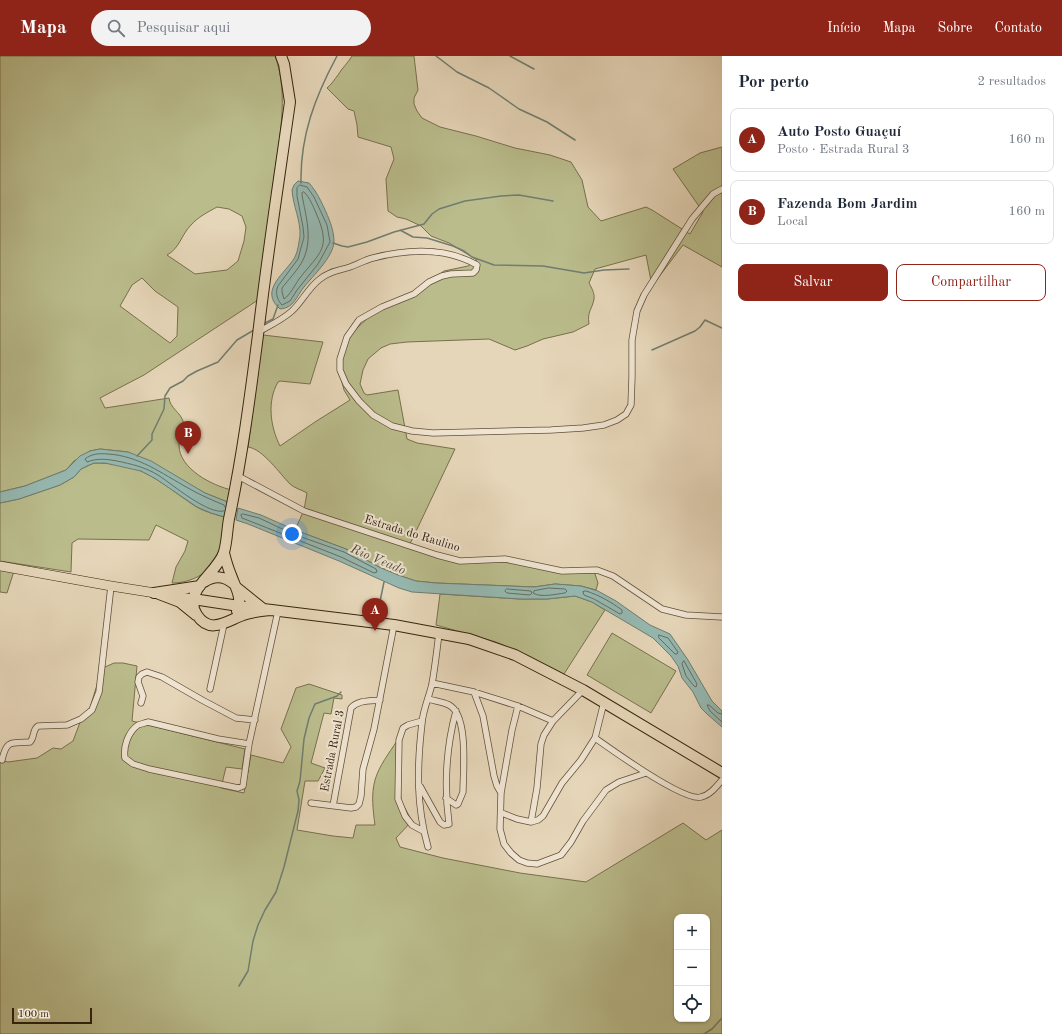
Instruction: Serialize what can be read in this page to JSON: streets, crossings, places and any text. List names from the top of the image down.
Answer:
{
  "streets": {
    "street": ["Estrada do Raulino", "Estrada Rural 3"]
  },
  "water": ["Rio Veado"],
  "scale_bar": "100 m",
  "page": {
    "header": "Mapa",
    "search": "Pesquisar aqui",
    "nav": [
      "Início",
      "Mapa",
      "Sobre",
      "Contato"
    ],
    "heading": ["Por perto", "2 resultados"],
    "list": [
      {
        "mark": "A",
        "name": "Auto Posto Guaçuí",
        "note": "Posto · Estrada Rural 3",
        "value": "160 m"
      },
      {
        "mark": "B",
        "name": "Fazenda Bom Jardim",
        "note": "Local",
        "value": "160 m"
      }
    ],
    "buttons": ["Salvar", "Compartilhar"],
    "pins": ["B", "A"],
    "map_buttons": ["+", "−"],
    "scale": "100 m"
  }
}
